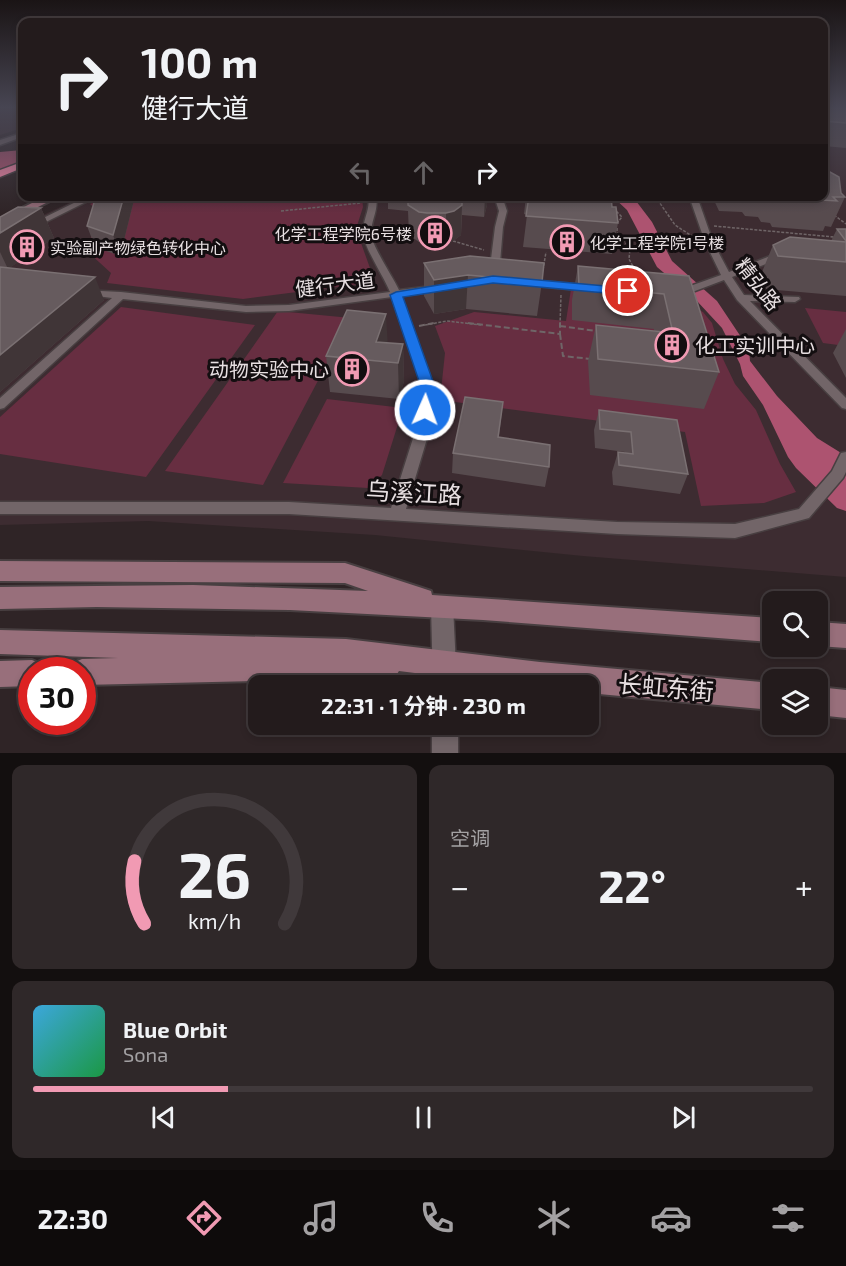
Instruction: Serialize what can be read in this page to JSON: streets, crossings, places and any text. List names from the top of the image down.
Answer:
{
  "streets": {
    "main road": ["长虹东街"],
    "street": ["健行大道", "精弘路", "乌溪江路"]
  },
  "places": {
    "building": [
      "化学工程学院6号楼",
      "化学工程学院1号楼",
      "实验副产物绿色转化中心",
      "化工实训中心",
      "动物实验中心"
    ]
  },
  "page": {
    "turn": ["100 m", "健行大道"],
    "limit": "30",
    "trip": "22:31 · 1 分钟 · 230 m",
    "tile": "空调",
    "heat": ["−", "22°", "+"],
    "song": ["Blue Orbit", "Sona"],
    "tabs": "22:30",
    "gauge": ["26", "km/h"]
  }
}
